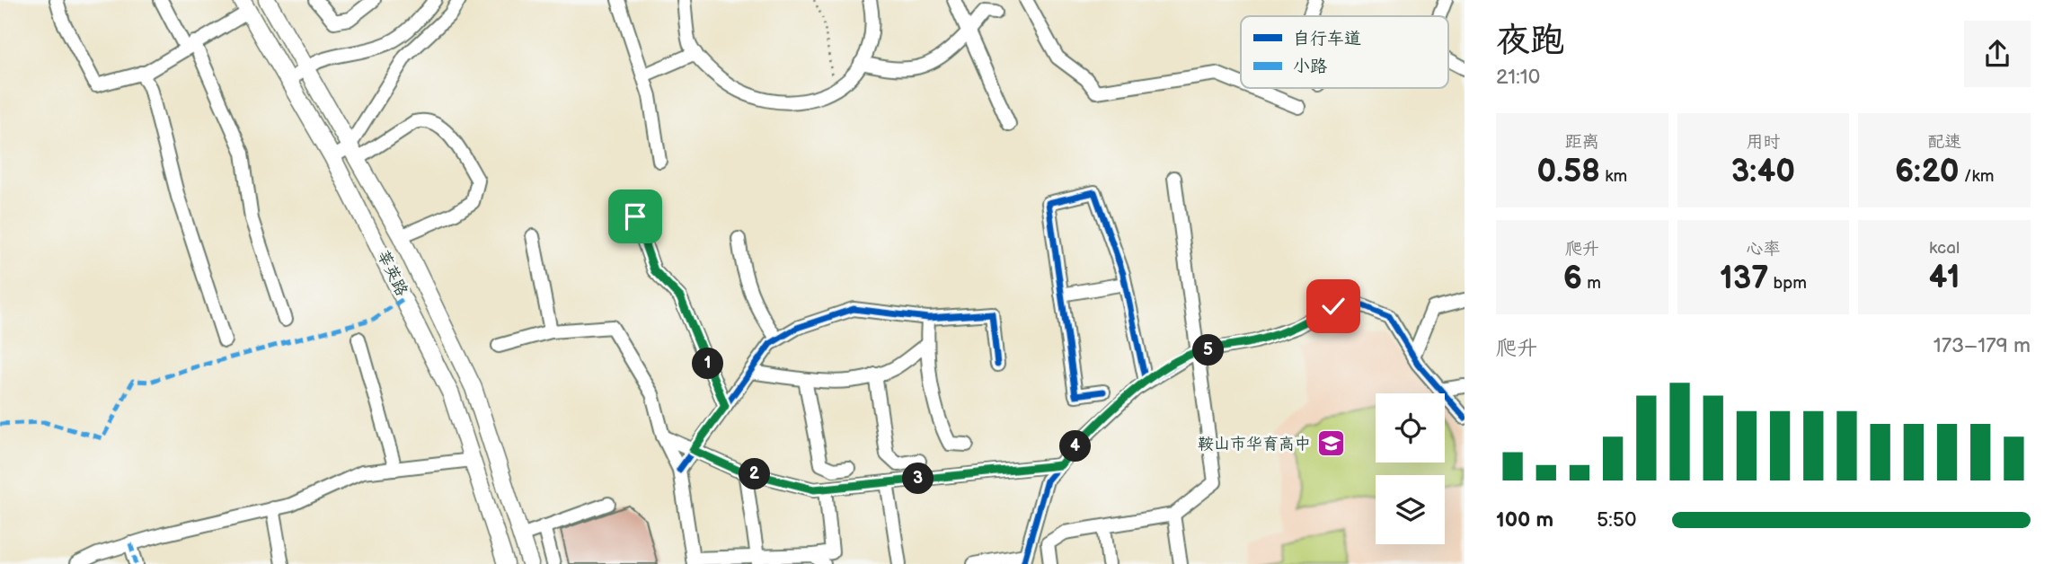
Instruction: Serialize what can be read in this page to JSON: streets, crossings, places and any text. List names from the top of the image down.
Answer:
{
  "streets": {
    "main road": ["莘英路"]
  },
  "places": {
    "school or university": ["鞍山市华育高中"]
  },
  "legend": ["自行车道", "小路"],
  "page": {
    "heading": ["夜跑", "21:10"],
    "stats": [
      ["距离", "0.58 km"],
      ["用时", "3:40"],
      ["配速", "6:20 /km"],
      ["爬升", "6 m"],
      ["心率", "137 bpm"],
      ["kcal", "41"]
    ],
    "chart": ["爬升", "173–179 m"],
    "pins": [
      "5",
      "1",
      "4",
      "2",
      "3"
    ],
    "list": [
      {
        "name": "100 m",
        "note": "5:50"
      }
    ]
  }
}
